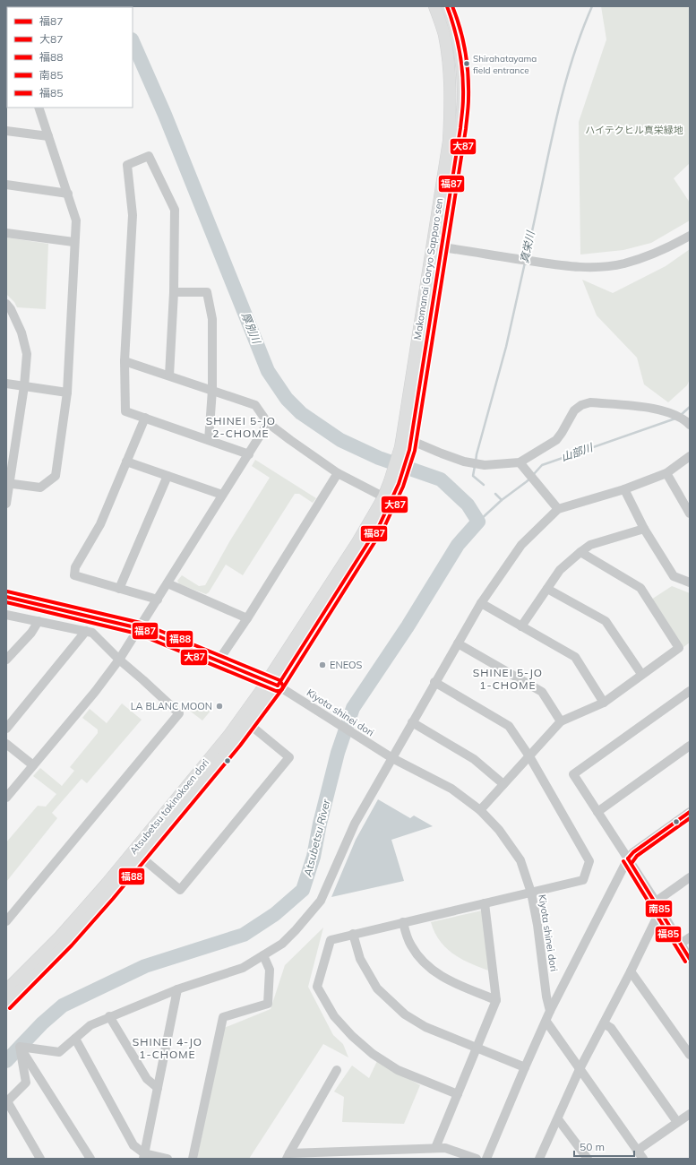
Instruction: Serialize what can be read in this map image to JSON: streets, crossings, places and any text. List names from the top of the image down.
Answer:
{
  "streets": {
    "main road": ["Makomanai Goryo Sapporo sen", "Atsubetsu takinokoen dori"],
    "street": ["Kiyota shinei dori"]
  },
  "crossings": [
    ["Makomanai Goryo Sapporo sen", "Kiyota shinei dori"],
    ["Makomanai Goryo Sapporo sen", "Atsubetsu takinokoen dori"],
    ["Kiyota shinei dori", "Atsubetsu takinokoen dori"]
  ],
  "districts": ["SHINEI 5-JO 2-CHOME", "SHINEI 5-JO 1-CHOME", "SHINEI 4-JO 1-CHOME"],
  "water": [
    "真栄川",
    "厚別川",
    "山部川",
    "Atsubetsu River"
  ],
  "parks": ["ハイテクヒル真栄緑地"],
  "places": ["Shirahatayama field entrance", "ENEOS", "LA BLANC MOON"],
  "lines": [
    "transit line 福87",
    "transit line 大87",
    "transit line 福88",
    "transit line 南85",
    "transit line 福85"
  ],
  "legend": [
    "福87",
    "大87",
    "福88",
    "南85",
    "福85"
  ],
  "scale_bar": "50 m"
}
